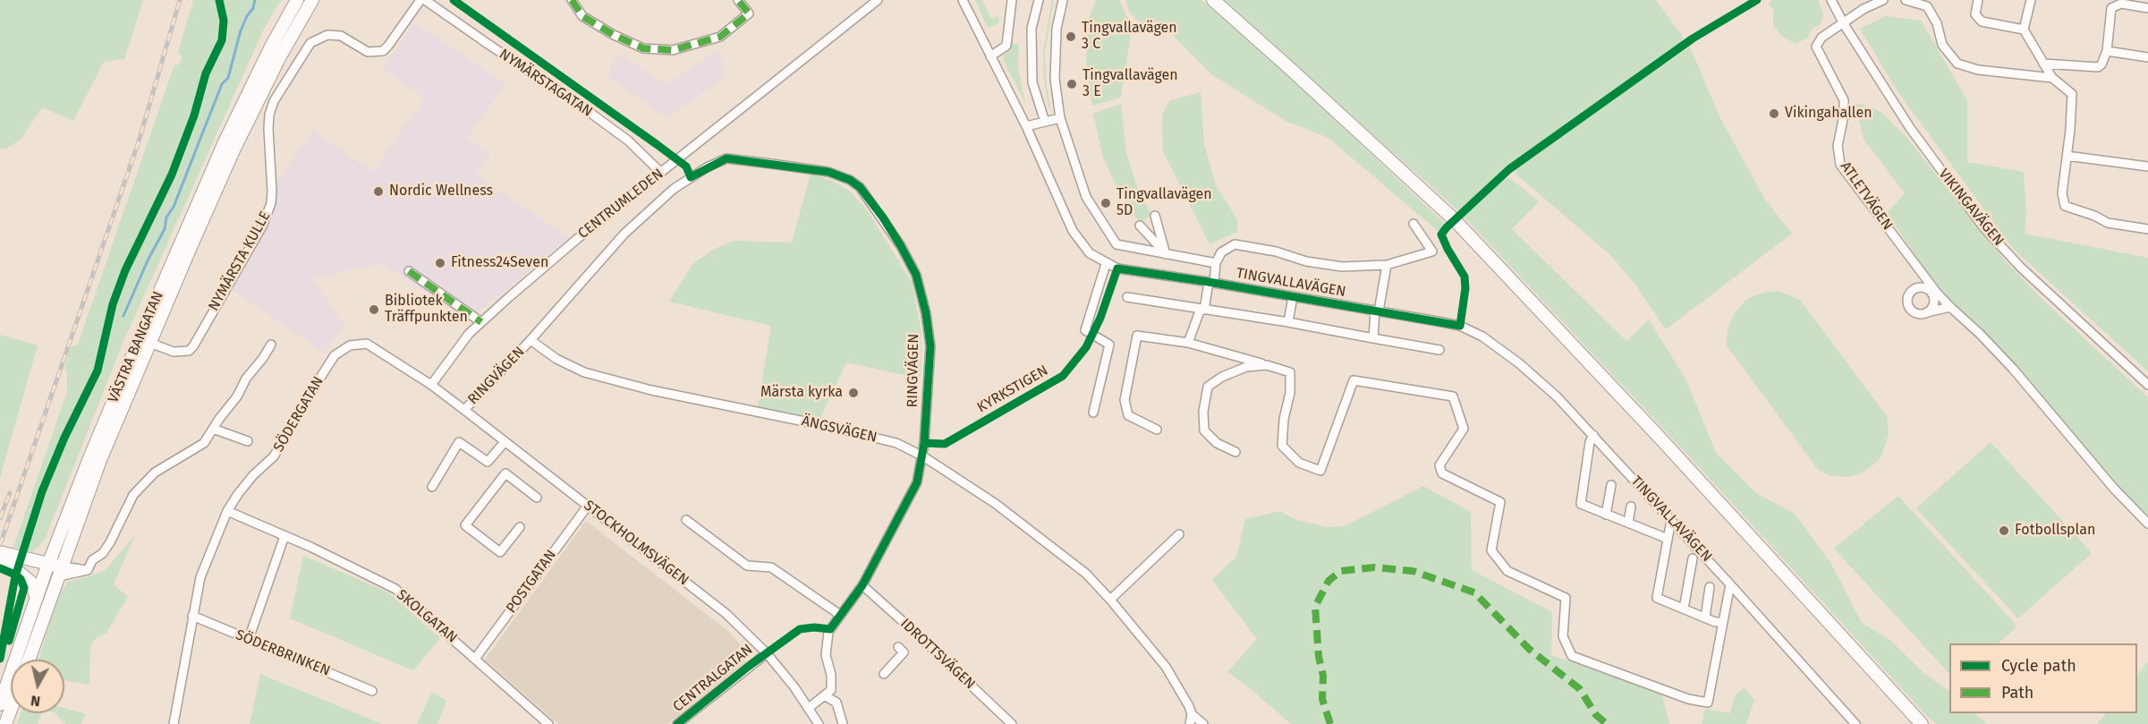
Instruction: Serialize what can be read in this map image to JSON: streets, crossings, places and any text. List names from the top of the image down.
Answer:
{
  "streets": {
    "street": [
      "NYMÄRSTAGATAN",
      "ATLETVÄGEN",
      "CENTRUMLEDEN",
      "VIKINGAVÄGEN",
      "NYMÄRSTA KULLE",
      "TINGVALLAVÄGEN",
      "VÄSTRA BANGATAN",
      "RINGVÄGEN",
      "SÖDERGATAN",
      "ÄNGSVÄGEN",
      "STOCKHOLMSVÄGEN",
      "POSTGATAN",
      "SKOLGATAN",
      "SÖDERBRINKEN",
      "IDROTTSVÄGEN",
      "CENTRALGATAN"
    ],
    "cycle path": ["KYRKSTIGEN"]
  },
  "crossings": [
    ["NYMÄRSTAGATAN", "CENTRUMLEDEN"],
    ["ATLETVÄGEN", "VIKINGAVÄGEN"],
    ["CENTRUMLEDEN", "SÖDERGATAN"],
    ["CENTRUMLEDEN", "STOCKHOLMSVÄGEN"],
    ["NYMÄRSTA KULLE", "VÄSTRA BANGATAN"],
    ["RINGVÄGEN", "ÄNGSVÄGEN"],
    ["RINGVÄGEN", "STOCKHOLMSVÄGEN"],
    ["RINGVÄGEN", "IDROTTSVÄGEN"],
    ["SÖDERGATAN", "STOCKHOLMSVÄGEN"],
    ["SÖDERGATAN", "SKOLGATAN"],
    ["SÖDERGATAN", "SÖDERBRINKEN"],
    ["STOCKHOLMSVÄGEN", "POSTGATAN"],
    ["STOCKHOLMSVÄGEN", "CENTRALGATAN"],
    ["POSTGATAN", "SKOLGATAN"]
  ],
  "places": [
    "Tingvallavägen 3 C",
    "Tingvallavägen 3 E",
    "Vikingahallen",
    "Nordic Wellness",
    "Tingvallavägen 5D",
    "Fitness24Seven",
    "Bibliotek Träffpunkten",
    "Märsta kyrka",
    "Fotbollsplan"
  ],
  "legend": ["Cycle path", "Path"],
  "north": "bottom"
}
